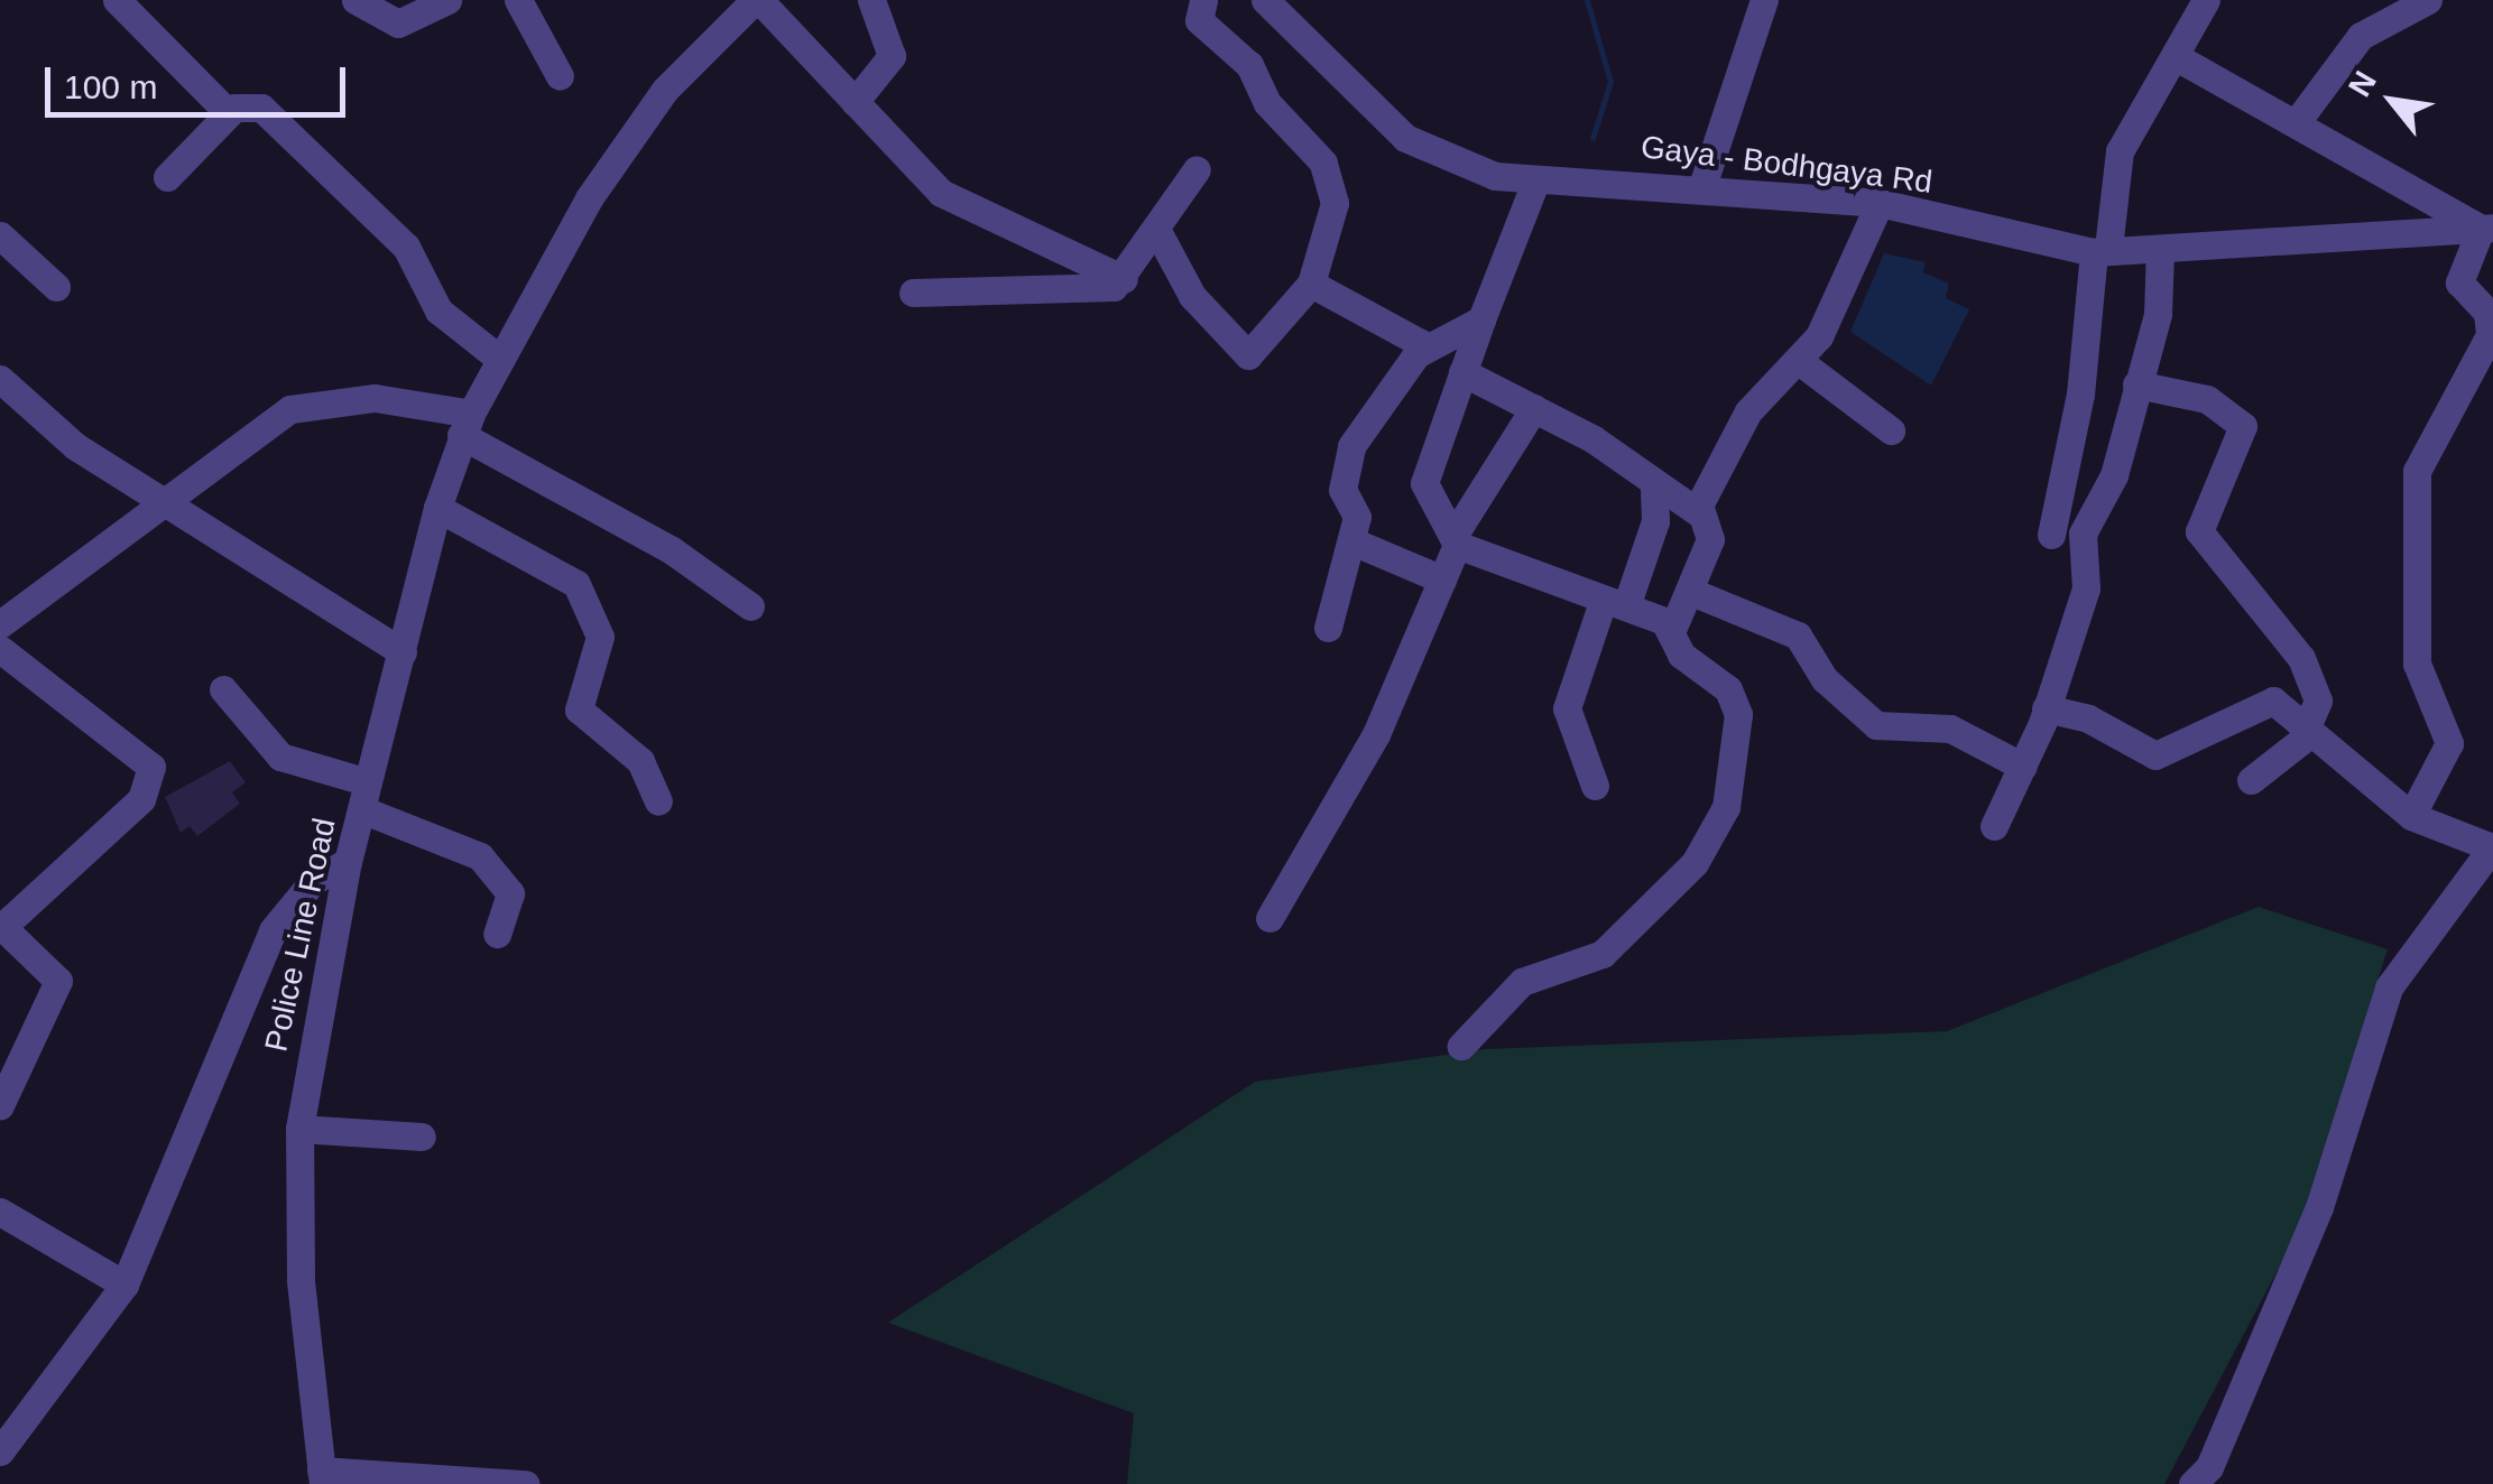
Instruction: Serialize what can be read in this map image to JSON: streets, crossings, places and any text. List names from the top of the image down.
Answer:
{
  "streets": {
    "street": ["Gaya - Bodhgaya Rd", "Police Line Road"]
  },
  "scale_bar": "100 m",
  "north": "top left"
}
